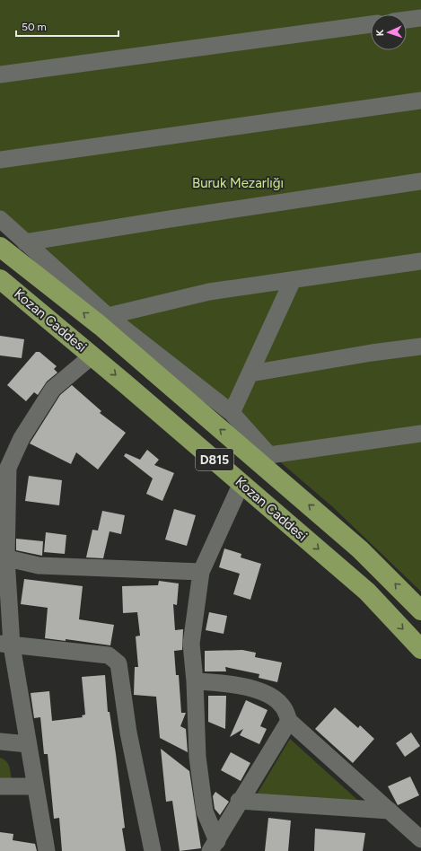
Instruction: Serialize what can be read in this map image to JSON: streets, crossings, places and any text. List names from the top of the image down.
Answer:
{
  "streets": {
    "highway": ["Kozan Caddesi", "D815"]
  },
  "parks": ["Buruk Mezarlığı"],
  "scale_bar": "50 m",
  "north": "left"
}
